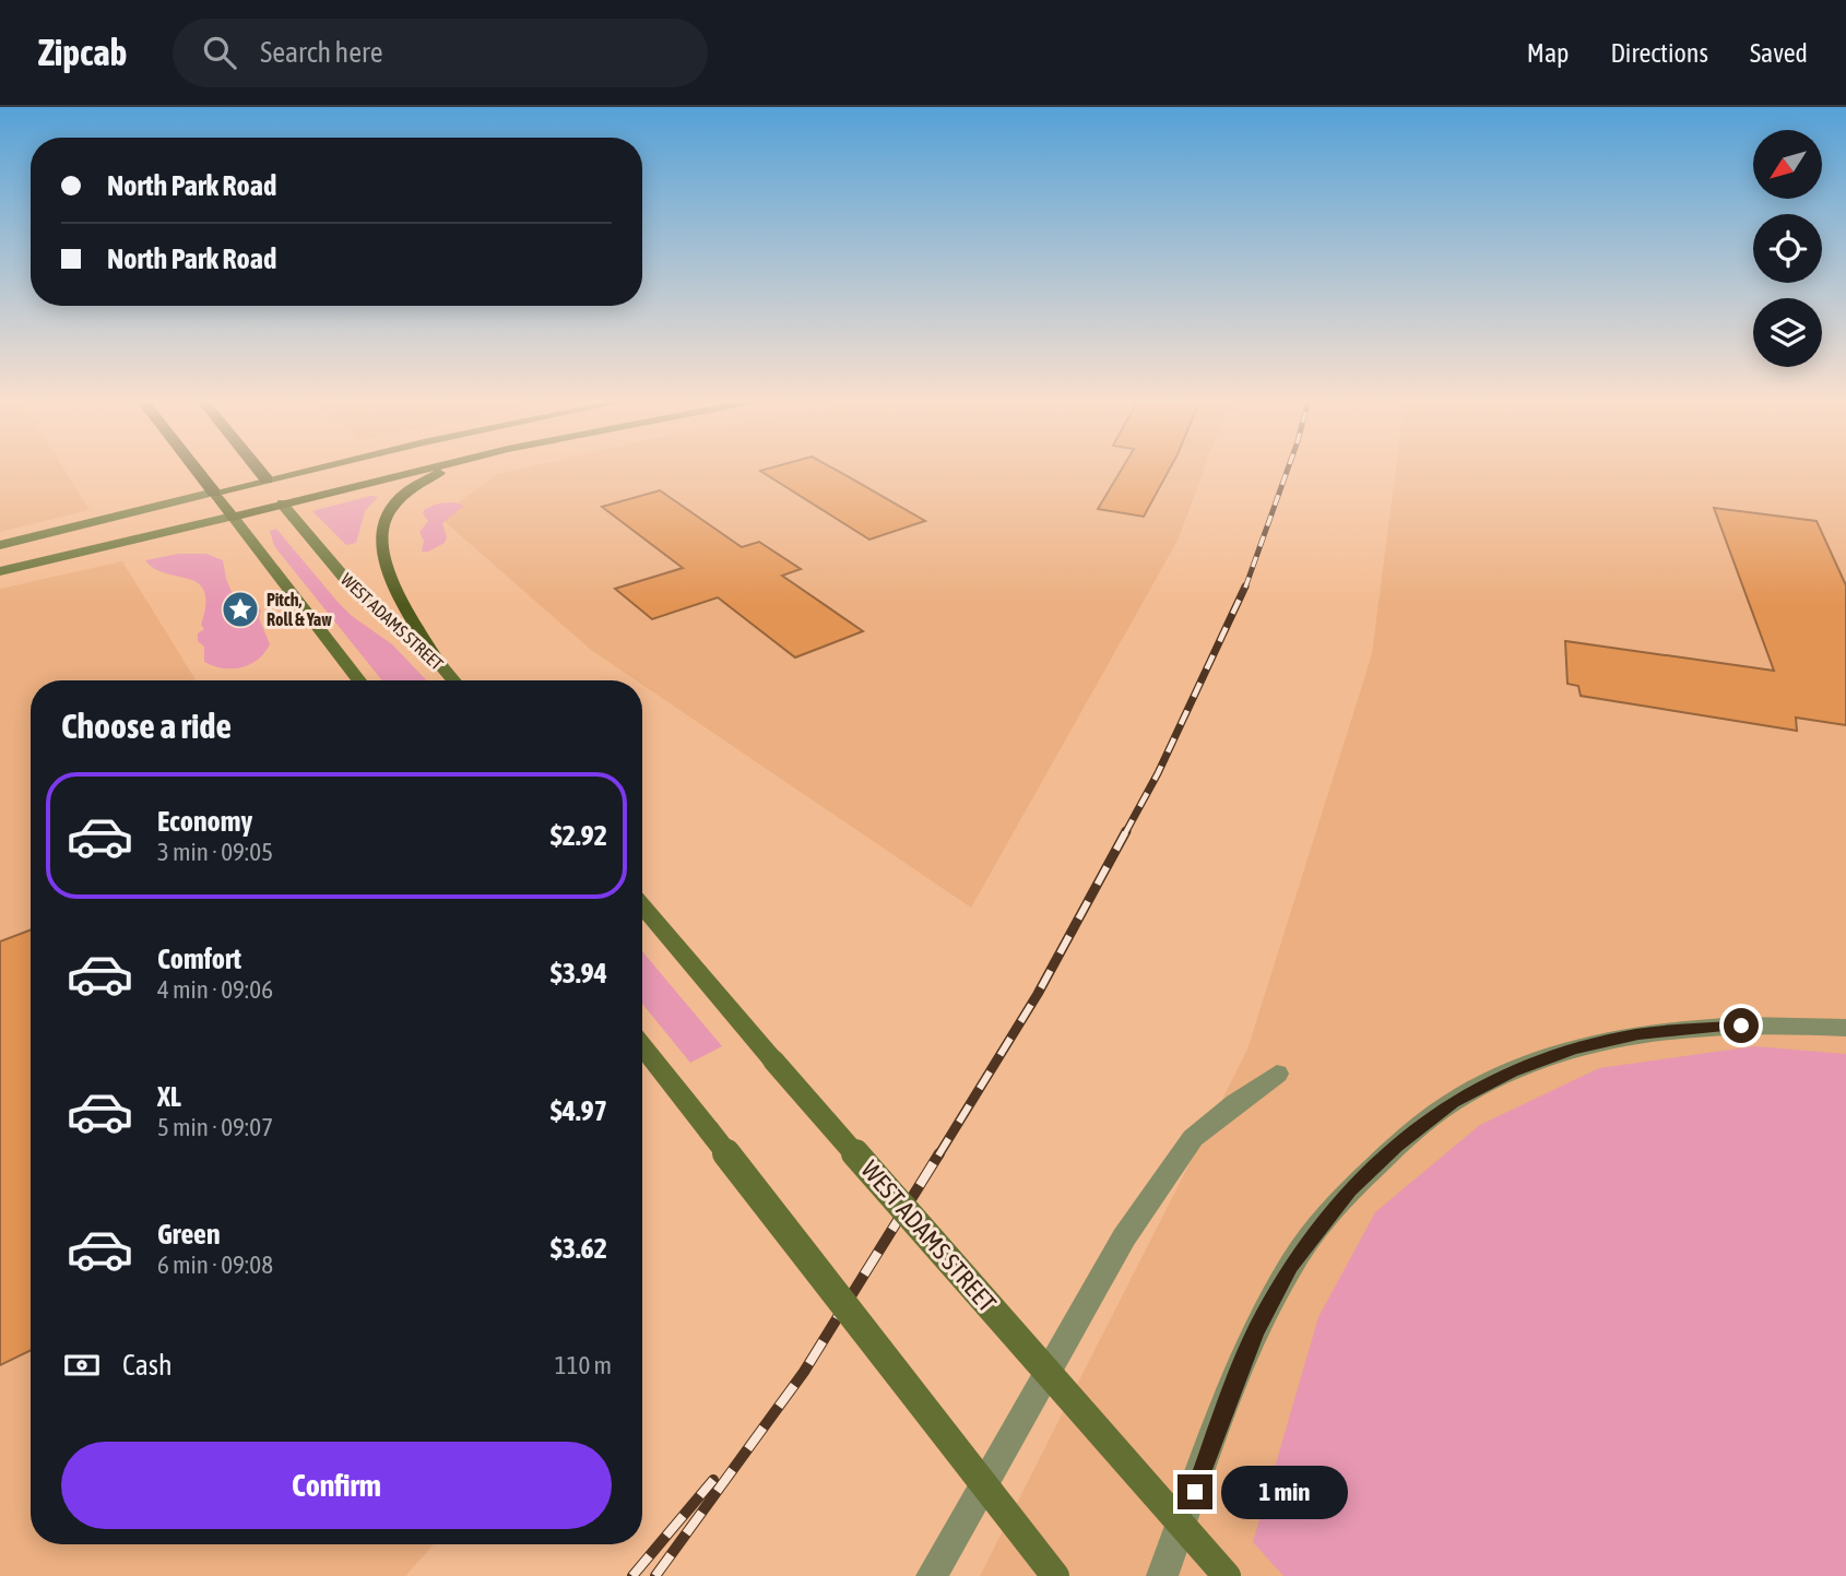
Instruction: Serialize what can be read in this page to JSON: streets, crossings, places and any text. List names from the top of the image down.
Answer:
{
  "streets": {
    "main road": ["WEST ADAMS STREET"]
  },
  "places": {
    "place": ["Pitch, Roll & Yaw"]
  },
  "north": "bottom left",
  "page": {
    "header": "Zipcab",
    "search": "Search here",
    "nav": ["Map", "Directions", "Saved"],
    "banner": ["North Park Road", "North Park Road"],
    "heading": "Choose a ride",
    "list": [
      {
        "name": "Economy",
        "note": "3 min · 09:05",
        "value": "$2.92"
      },
      {
        "name": "Comfort",
        "note": "4 min · 09:06",
        "value": "$3.94"
      },
      {
        "name": "XL",
        "note": "5 min · 09:07",
        "value": "$4.97"
      },
      {
        "name": "Green",
        "note": "6 min · 09:08",
        "value": "$3.62"
      }
    ],
    "pay": ["Cash", "110 m"],
    "buttons": "Confirm",
    "bubble": "1 min"
  }
}
